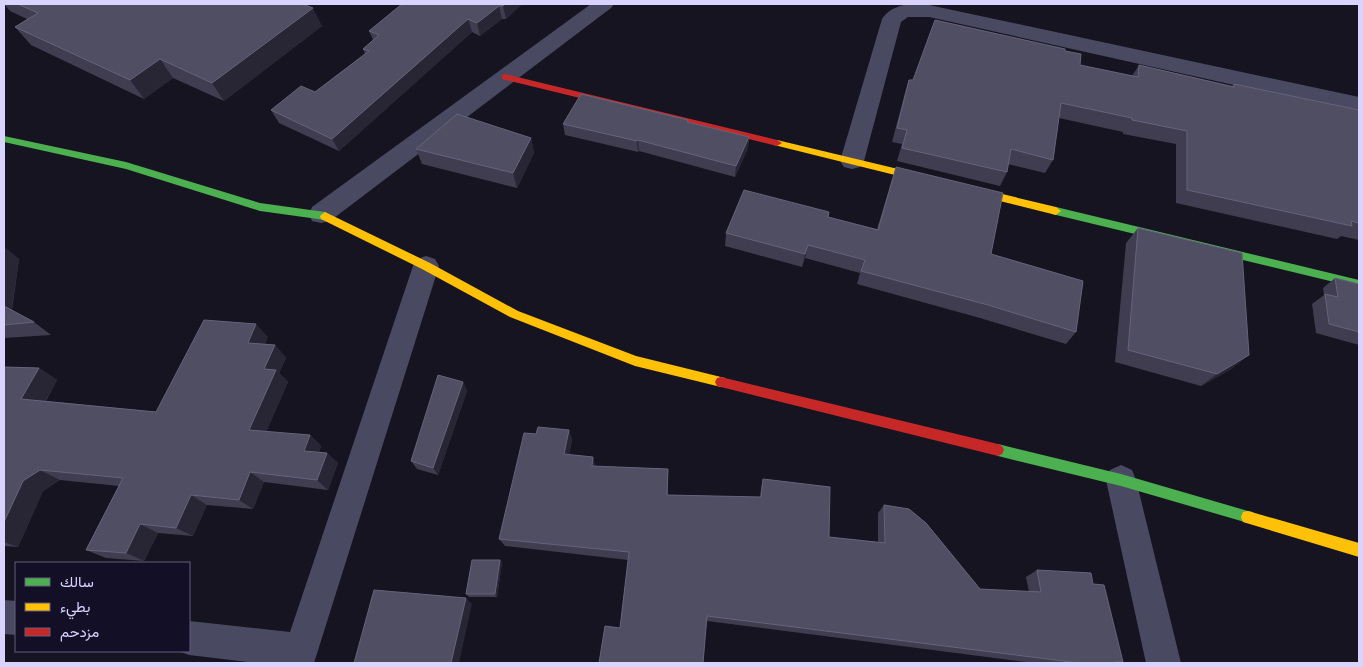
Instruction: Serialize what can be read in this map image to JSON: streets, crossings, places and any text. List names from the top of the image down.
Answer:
{
  "legend": ["سالك", "بطيء", "مزدحم"]
}
